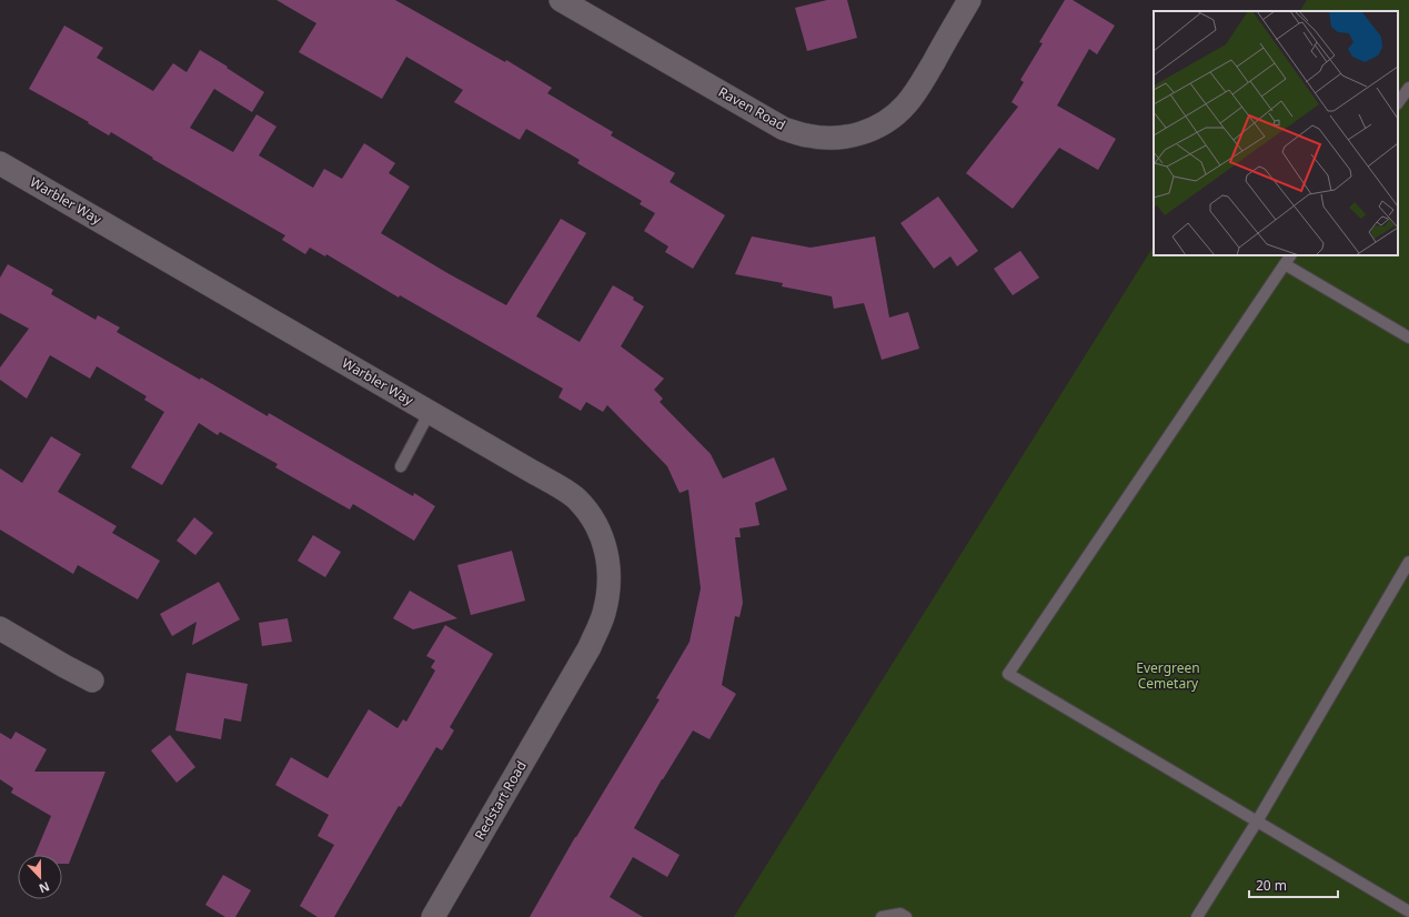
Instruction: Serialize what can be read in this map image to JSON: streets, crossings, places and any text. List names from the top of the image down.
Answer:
{
  "streets": {
    "street": ["Raven Road", "Warbler Way", "Redstart Road"]
  },
  "crossings": [
    ["Warbler Way", "Redstart Road"]
  ],
  "parks": ["Evergreen Cemetary"],
  "scale_bar": "20 m",
  "north": "bottom"
}
